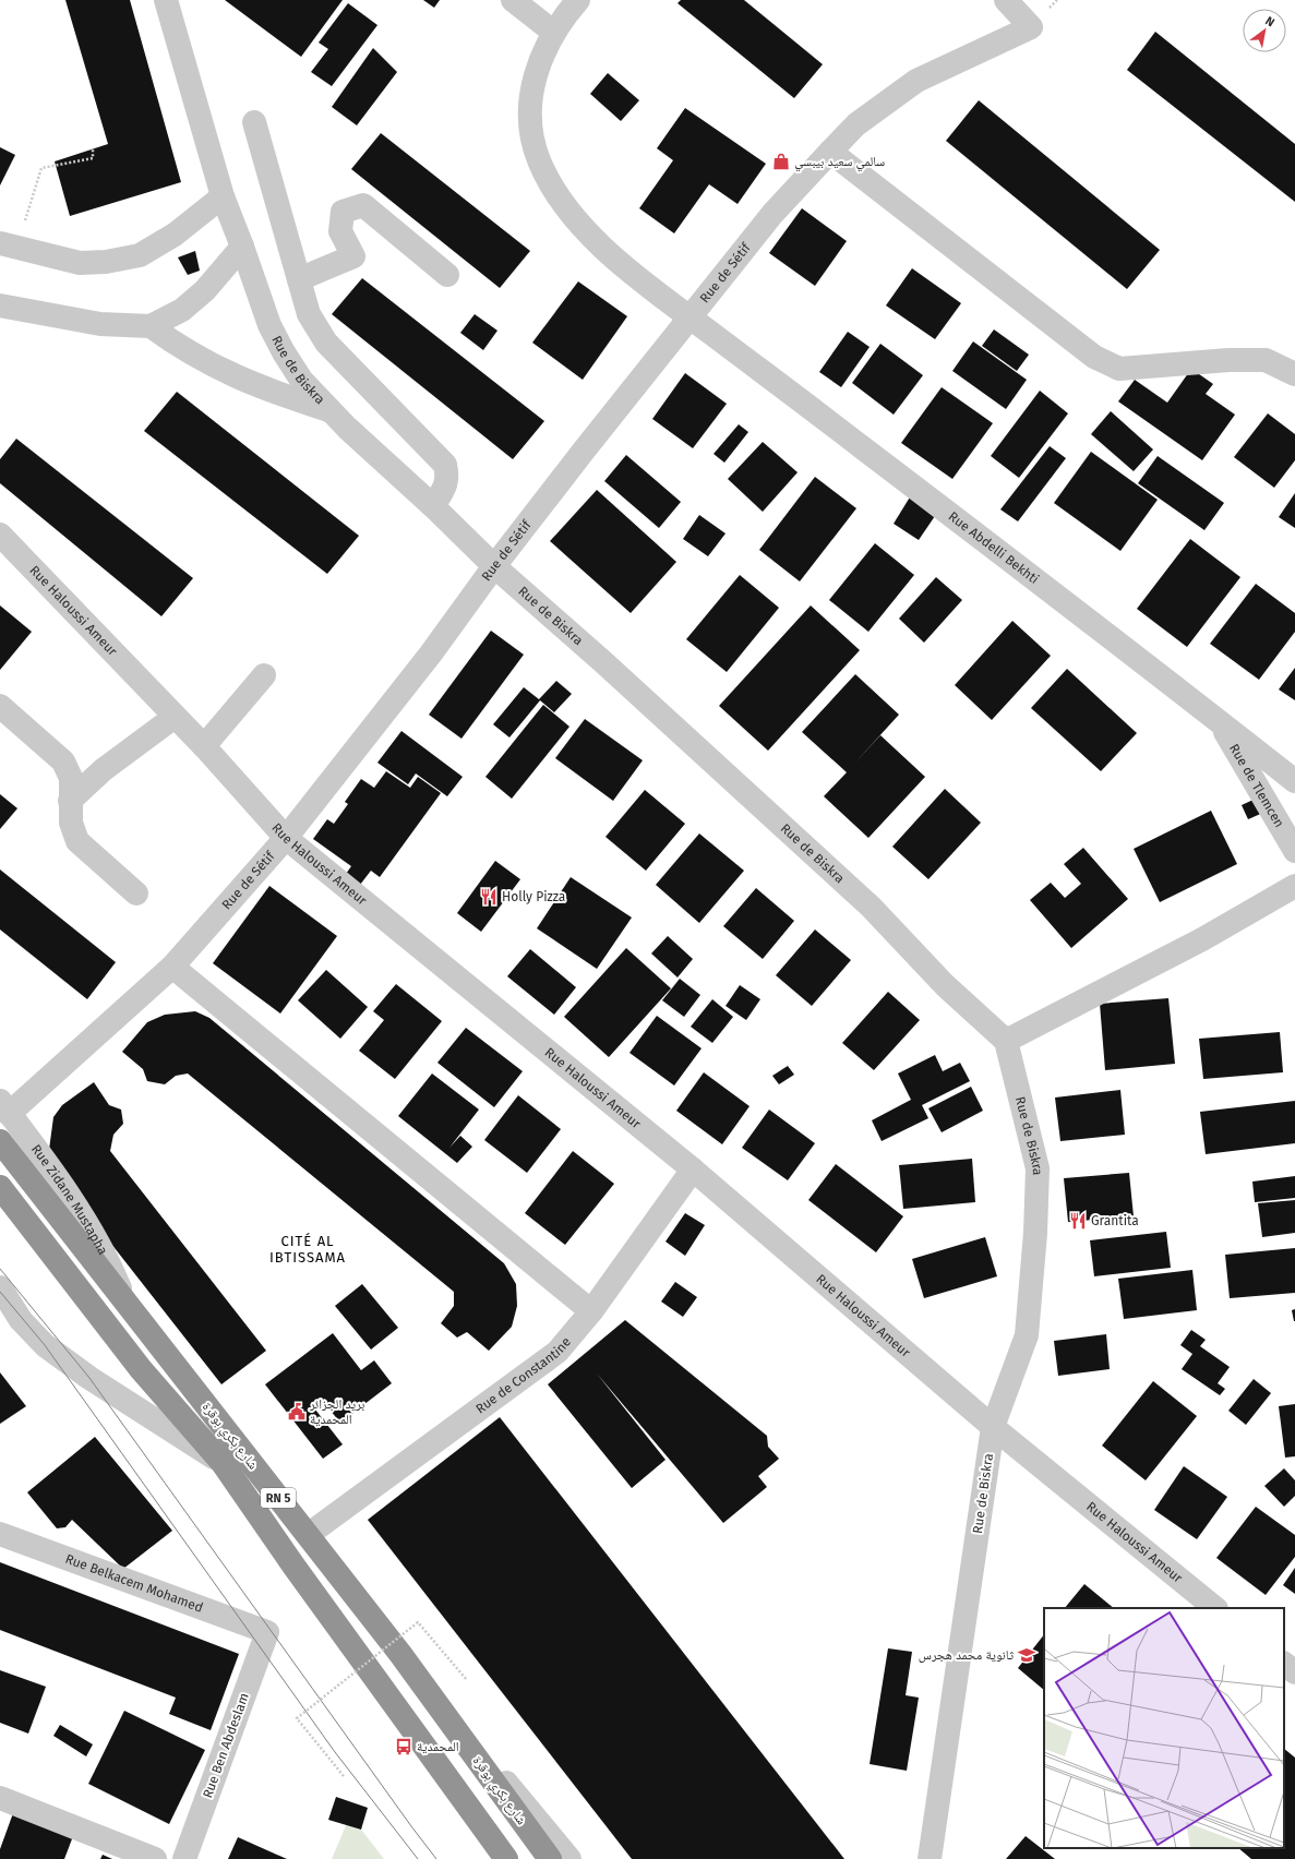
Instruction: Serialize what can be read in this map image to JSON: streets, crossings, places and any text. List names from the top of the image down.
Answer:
{
  "streets": {
    "highway": ["شارع بكري بوقرة", "RN 5"],
    "street": [
      "Rue de Sétif",
      "Rue de Biskra",
      "Rue Abdelli Bekhti",
      "Rue Haloussi Ameur",
      "Rue de Tlemcen",
      "Rue Zidane Mustapha",
      "Rue de Constantine",
      "Rue Belkacem Mohamed",
      "Rue Ben Abdeslam"
    ]
  },
  "crossings": [
    ["Rue de Sétif", "Rue de Biskra"],
    ["Rue de Sétif", "Rue Abdelli Bekhti"],
    ["Rue de Sétif", "Rue Haloussi Ameur"],
    ["Rue de Sétif", "Rue Zidane Mustapha"],
    ["Rue de Biskra", "Rue Haloussi Ameur"],
    ["Rue Abdelli Bekhti", "Rue de Tlemcen"],
    ["Rue Haloussi Ameur", "Rue de Constantine"],
    ["Rue Zidane Mustapha", "شارع بكري بوقرة"],
    ["Rue de Constantine", "شارع بكري بوقرة"],
    ["Rue Belkacem Mohamed", "Rue Ben Abdeslam"]
  ],
  "districts": ["CITÉ AL IBTISSAMA"],
  "places": {
    "shop": ["سالمي سعيد بيبسي"],
    "restaurant": ["Holly Pizza", "Grantita"],
    "public building": ["بريد الجزائر المحمدية"],
    "school or university": ["ثانوية محمد هجرس"],
    "bus stop": ["المحمدية"]
  },
  "north": "top right"
}
